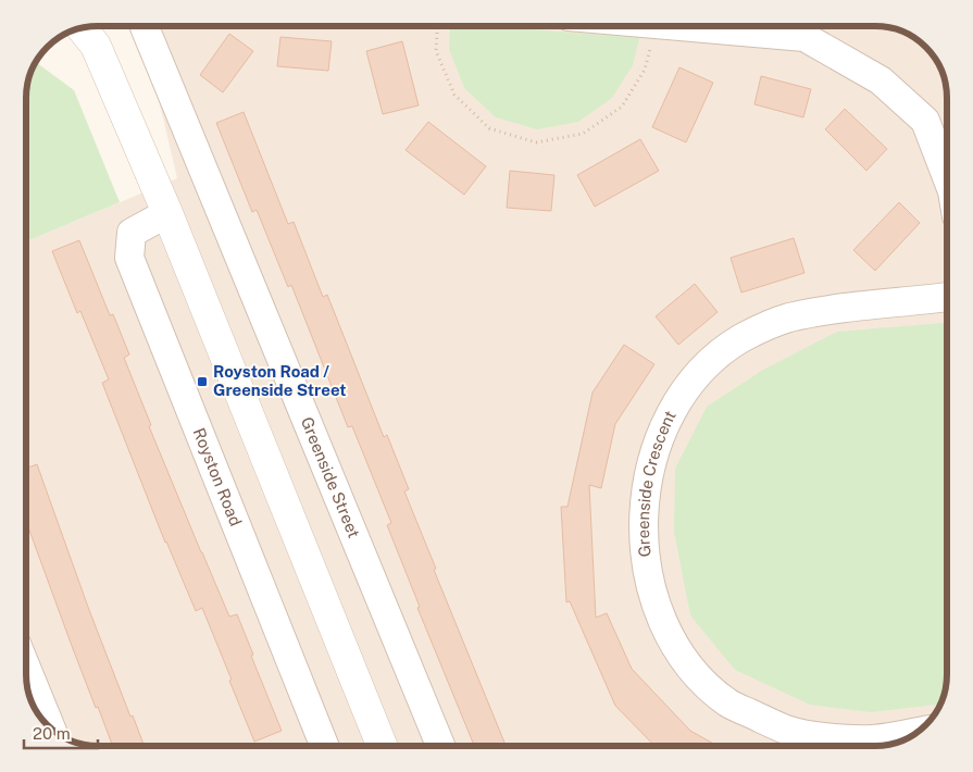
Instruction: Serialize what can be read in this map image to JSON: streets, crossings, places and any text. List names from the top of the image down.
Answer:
{
  "streets": {
    "street": ["Royston Road", "Greenside Street", "Greenside Crescent"]
  },
  "places": {
    "transit": ["Royston Road / Greenside Street"]
  },
  "scale_bar": "20 m"
}
